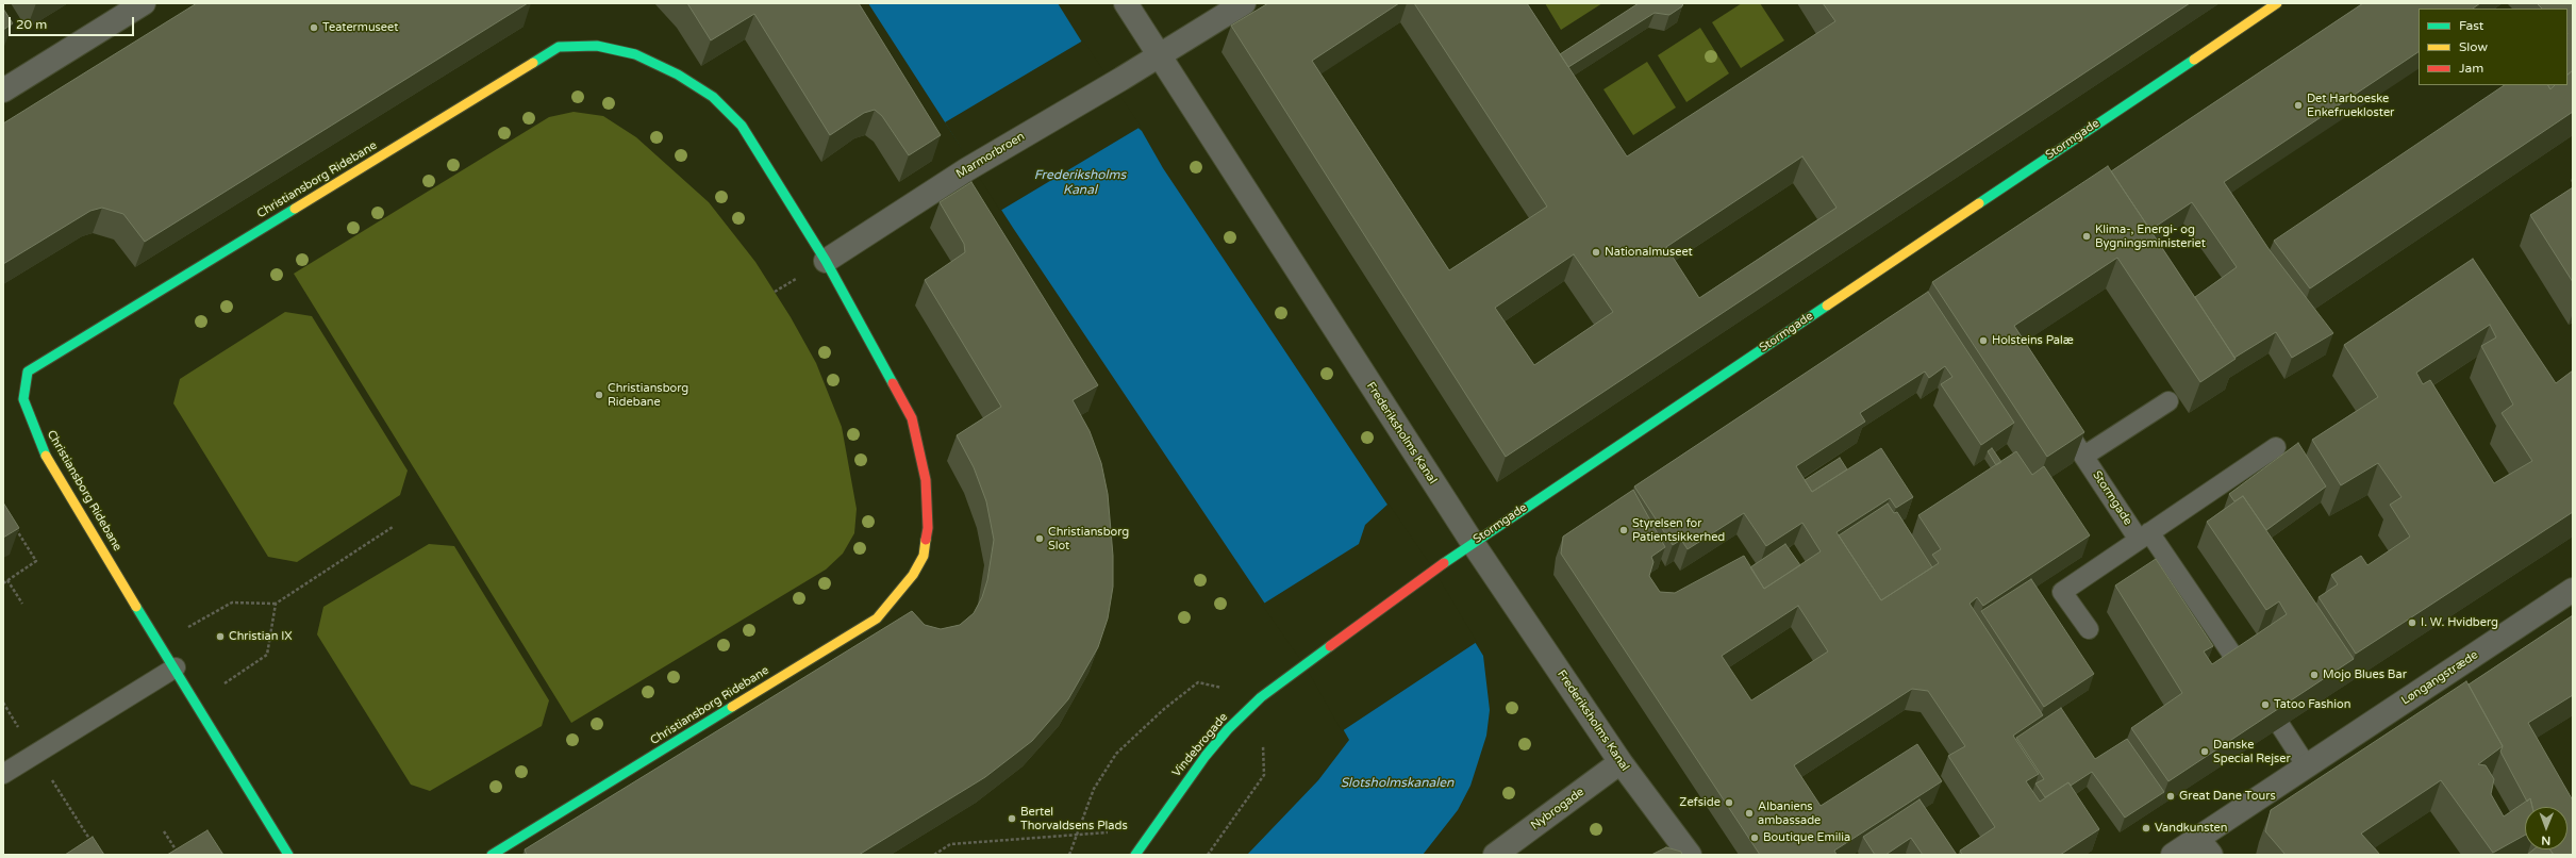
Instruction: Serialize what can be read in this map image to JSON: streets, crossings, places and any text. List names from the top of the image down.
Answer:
{
  "streets": {
    "street": [
      "Stormgade",
      "Marmorbroen",
      "Christiansborg Ridebane",
      "Frederiksholms Kanal",
      "Løngangstræde",
      "Vindebrogade",
      "Nybrogade"
    ]
  },
  "crossings": [
    ["Stormgade", "Frederiksholms Kanal"],
    ["Stormgade", "Vindebrogade"],
    ["Marmorbroen", "Christiansborg Ridebane"],
    ["Marmorbroen", "Frederiksholms Kanal"],
    ["Frederiksholms Kanal", "Nybrogade"]
  ],
  "water": ["Frederiksholms Kanal", "Slotsholmskanalen"],
  "places": [
    "Teatermuseet",
    "Det Harboeske Enkefruekloster",
    "Klima-, Energi- og Bygningsministeriet",
    "Nationalmuseet",
    "Holsteins Palæ",
    "Christiansborg Ridebane",
    "Styrelsen for Patientsikkerhed",
    "Christiansborg Slot",
    "I. W. Hvidberg",
    "Christian IX",
    "Mojo Blues Bar",
    "Tatoo Fashion",
    "Danske Special Rejser",
    "Great Dane Tours",
    "Zefside",
    "Albaniens ambassade",
    "Bertel Thorvaldsens Plads",
    "Vandkunsten",
    "Boutique Emilia"
  ],
  "legend": ["Fast", "Slow", "Jam"],
  "scale_bar": "20 m",
  "north": "bottom"
}
